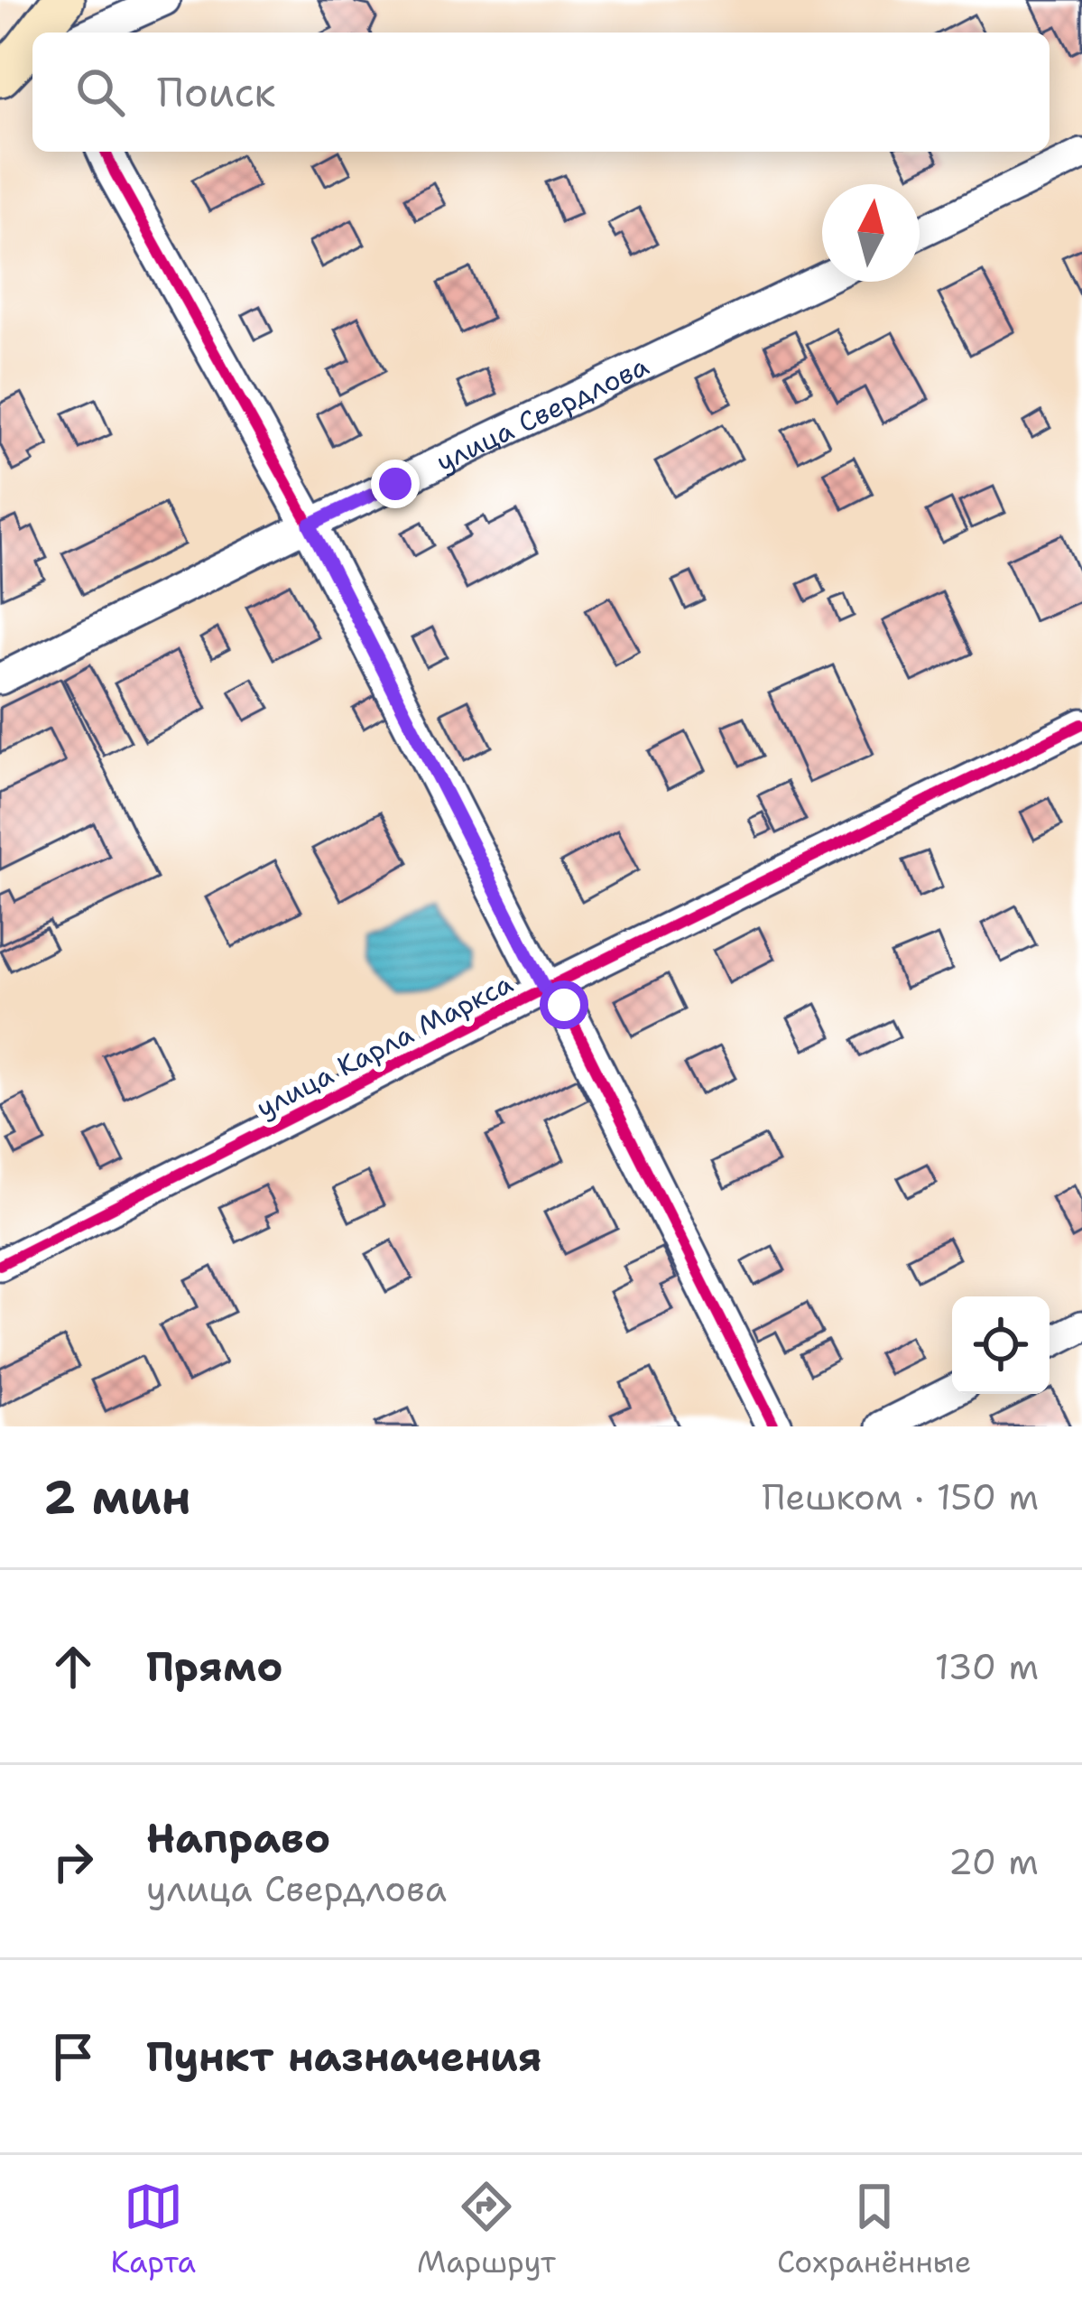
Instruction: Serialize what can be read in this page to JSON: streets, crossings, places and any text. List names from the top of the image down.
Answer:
{
  "streets": {
    "street": ["улица Свердлова", "улица Карла Маркса"]
  },
  "north": "top",
  "page": {
    "search": "Поиск",
    "heading": ["2 мин", "Пешком · 150 m"],
    "list": [
      ["Прямо", "130 m"],
      ["Направо", "улица Свердлова", "20 m"],
      "Пункт назначения"
    ],
    "nav": ["Карта", "Маршрут", "Сохранённые"]
  }
}
